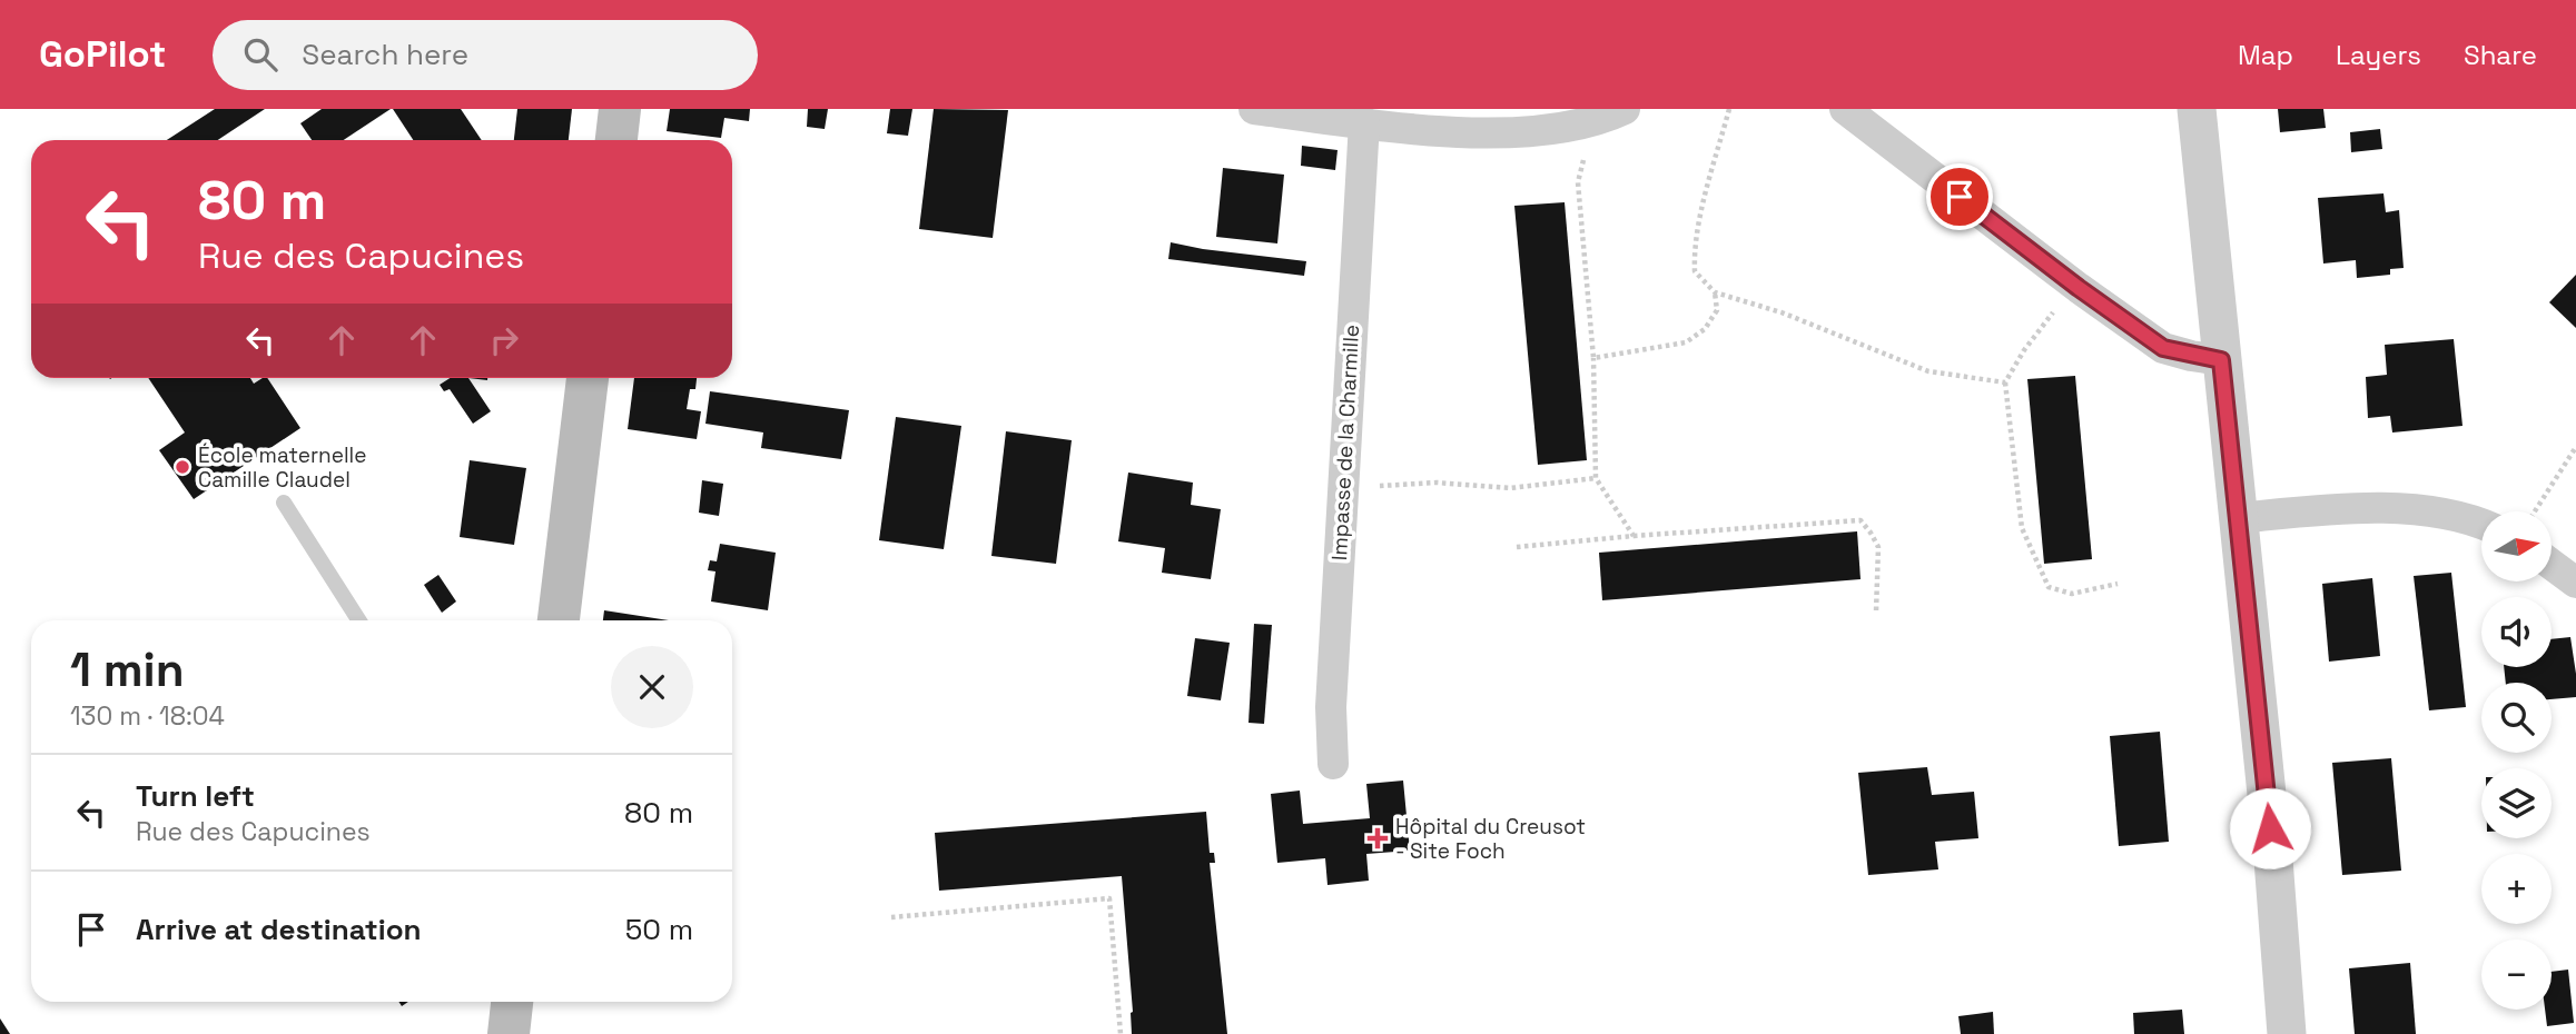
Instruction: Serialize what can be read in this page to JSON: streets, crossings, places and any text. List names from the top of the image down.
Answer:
{
  "streets": {
    "street": ["Impasse de la Charmille"]
  },
  "places": {
    "other": ["École maternelle Camille Claudel"],
    "health": ["Hôpital du Creusot - Site Foch"]
  },
  "north": "right",
  "page": {
    "header": "GoPilot",
    "search": "Search here",
    "nav": ["Map", "Layers", "Share"],
    "turn": ["80 m", "Rue des Capucines"],
    "map_buttons": ["+", "−"],
    "heading": ["1 min", "130 m · 18:04"],
    "list": [
      {
        "name": "Turn left",
        "note": "Rue des Capucines",
        "value": "80 m"
      },
      {
        "name": "Arrive at destination",
        "value": "50 m"
      }
    ]
  }
}
